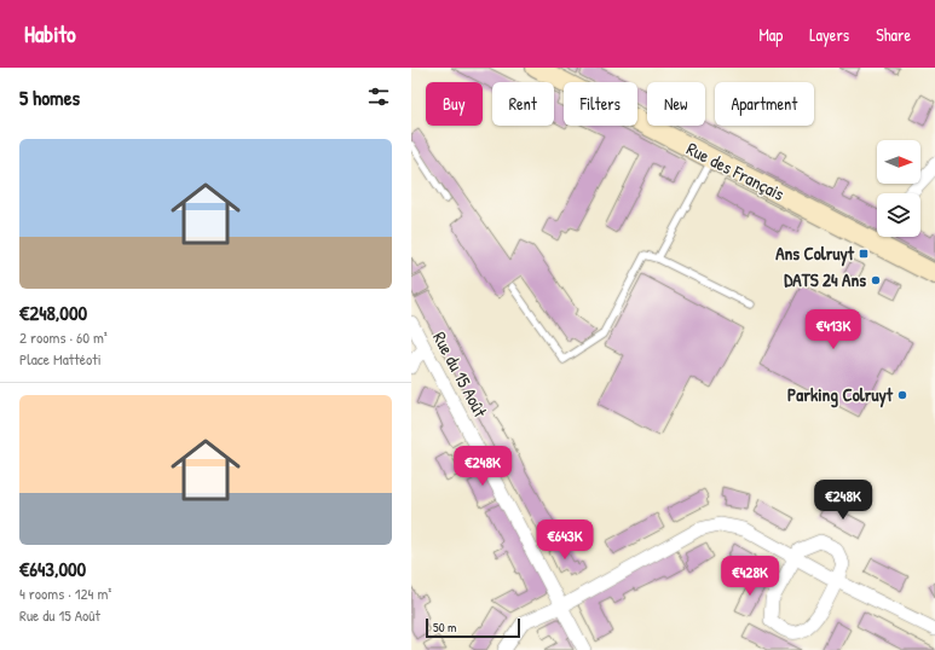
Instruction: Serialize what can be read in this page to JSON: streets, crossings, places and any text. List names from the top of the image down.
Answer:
{
  "streets": {
    "main road": ["Rue des Français"],
    "street": ["Rue du 15 Août"]
  },
  "places": {
    "transit": ["Ans Colruyt"],
    "other": ["DATS 24 Ans", "Parking Colruyt"]
  },
  "scale_bar": "50 m",
  "north": "right",
  "page": {
    "header": "Habito",
    "nav": ["Map", "Layers", "Share"],
    "heading": "5 homes",
    "chip": [
      "Buy",
      "Rent",
      "Filters",
      "New",
      "Apartment"
    ],
    "list": [
      {
        "name": "€248,000",
        "note": "2 rooms · 60 m² · Place Mattéoti"
      },
      {
        "name": "€643,000",
        "note": "4 rooms · 124 m² · Rue du 15 Août"
      }
    ],
    "price": [
      "€413K",
      "€248K",
      "€248K",
      "€643K",
      "€428K"
    ],
    "scale": "50 m"
  }
}
